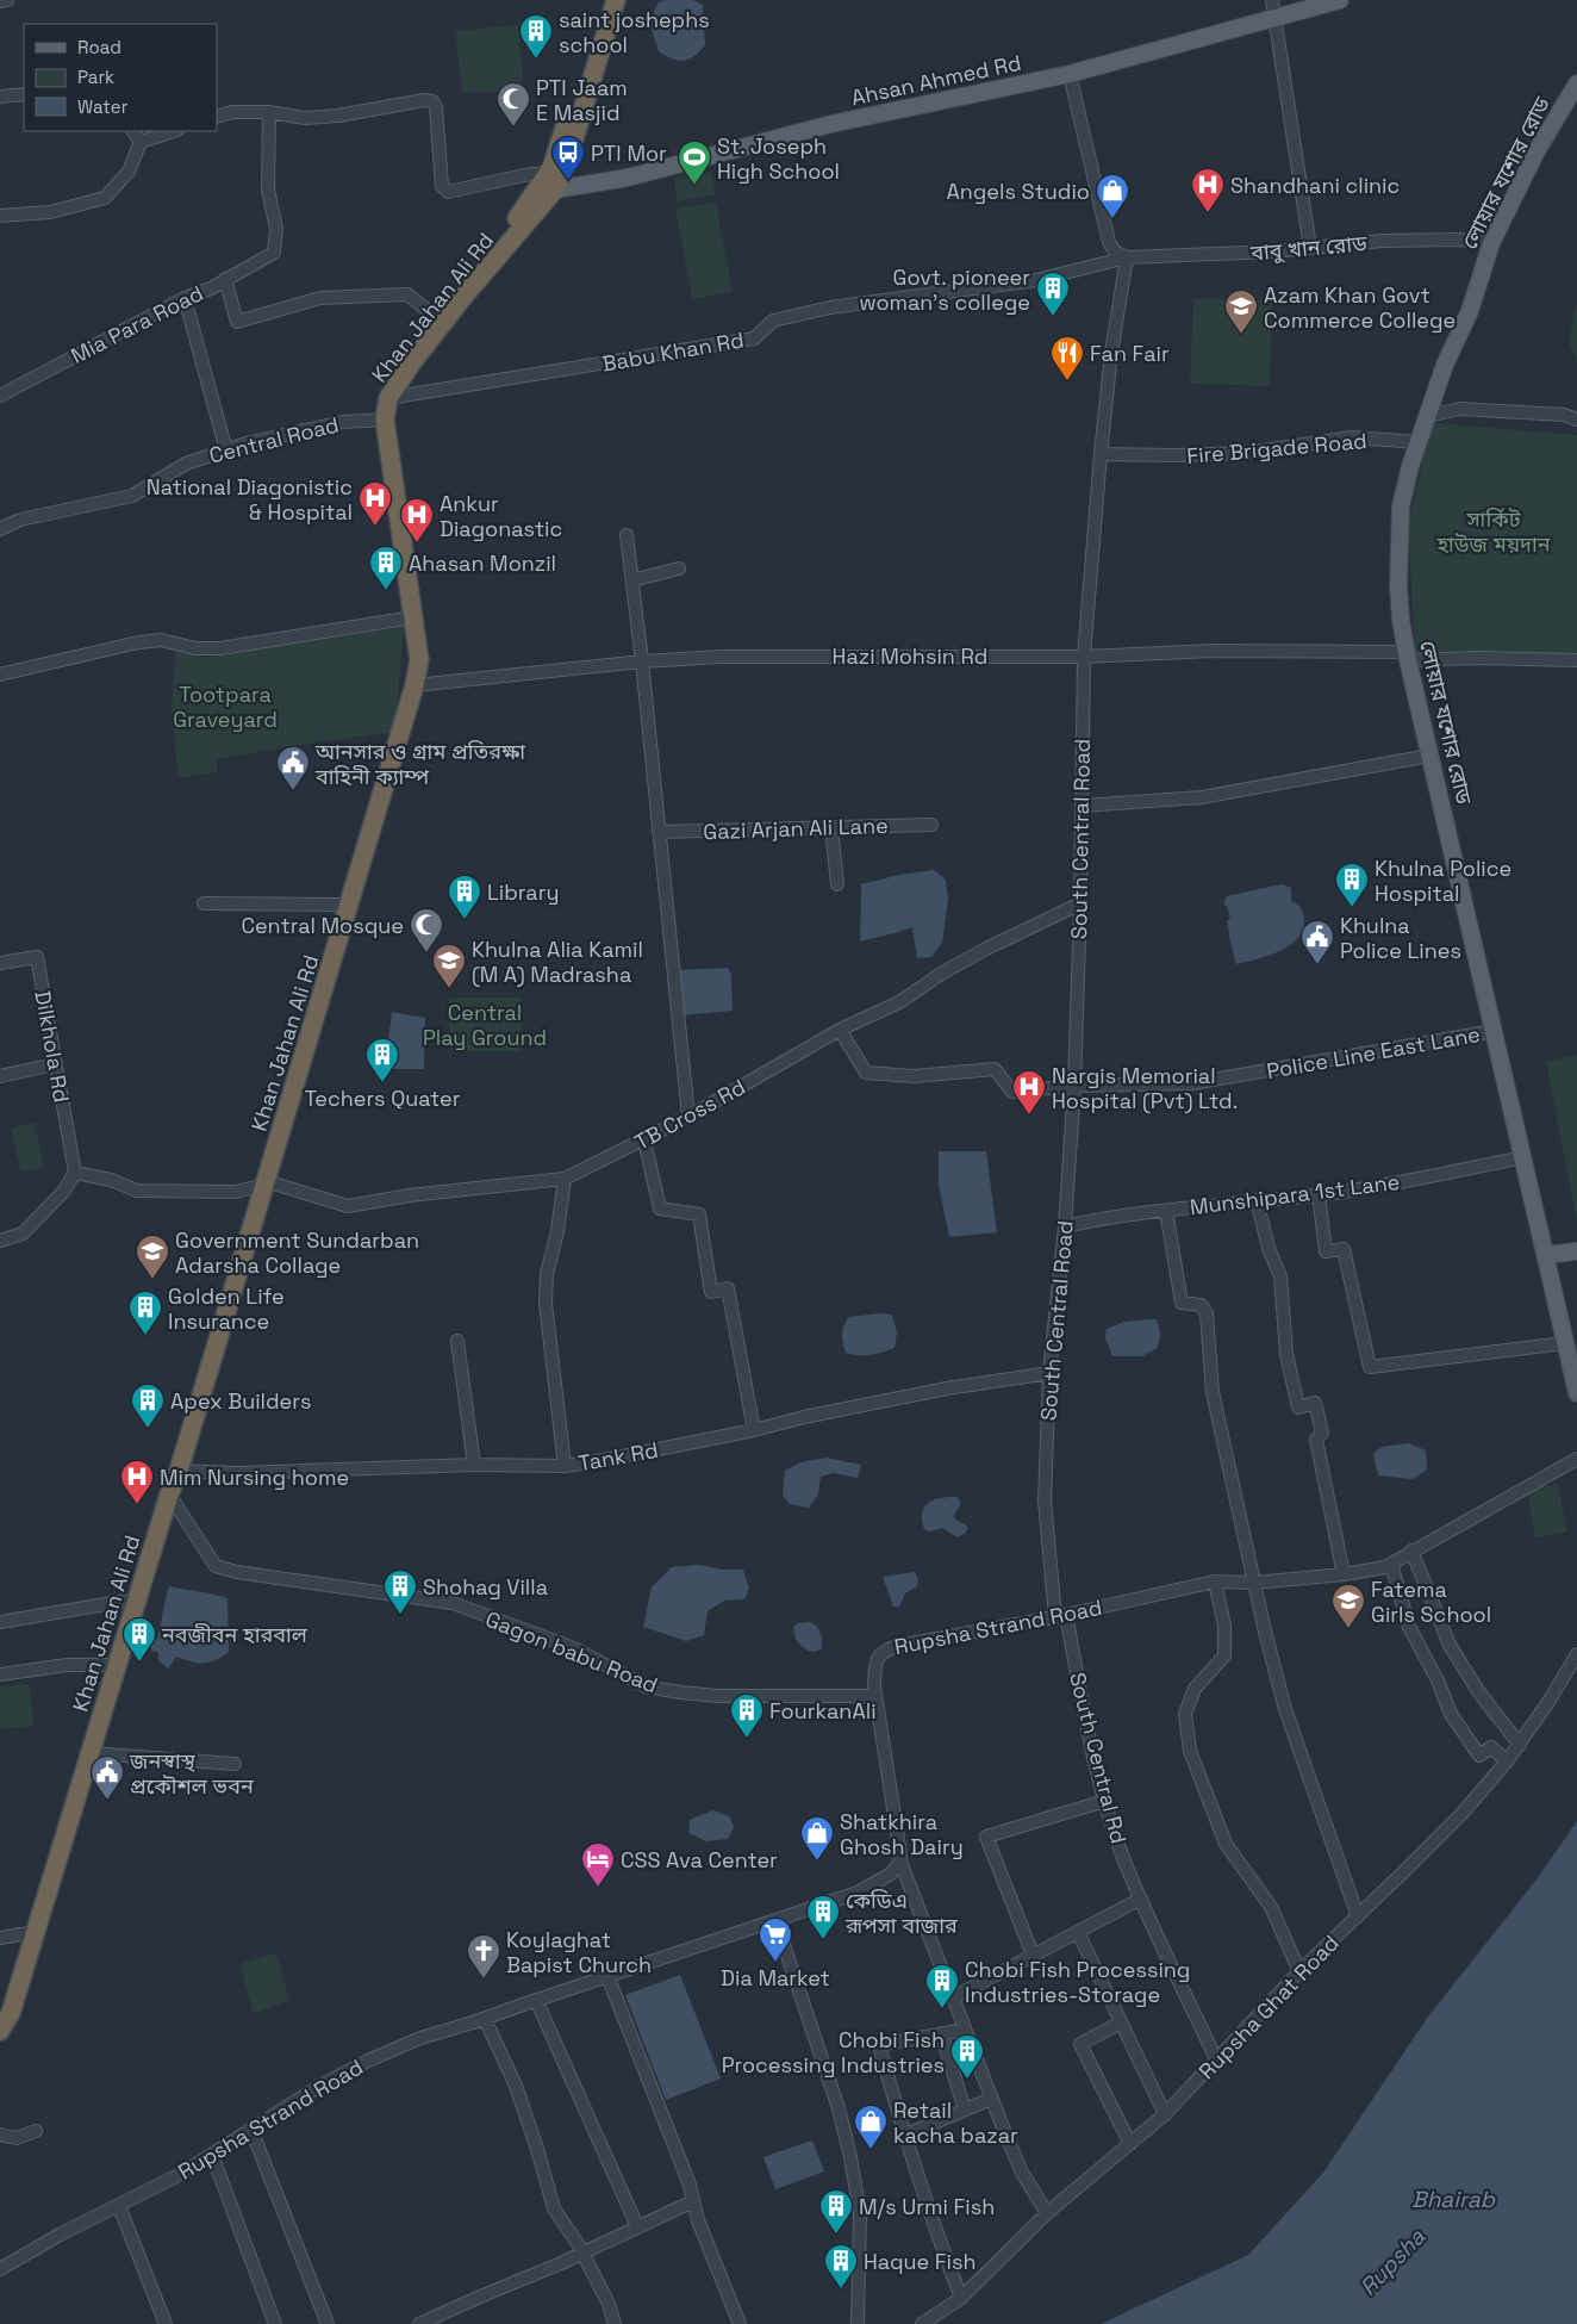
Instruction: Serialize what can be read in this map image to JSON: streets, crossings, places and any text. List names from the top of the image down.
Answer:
{
  "streets": {
    "highway": ["Khan Jahan Ali Rd"],
    "main road": ["Ahsan Ahmed Rd", "লোয়ার যশোর রোড"],
    "street": [
      "বাবু খান রোড",
      "Mia Para Road",
      "Babu Khan Rd",
      "Central Road",
      "Fire Brigade Road",
      "Hazi Mohsin Rd",
      "Gazi Arjan Ali Lane",
      "South Central Road",
      "Dilkhola Rd",
      "Police Line East Lane",
      "TB Cross Rd",
      "Munshipara 1st Lane",
      "Tank Rd",
      "Rupsha Strand Road",
      "Gagon babu Road",
      "South Central Rd",
      "Rupsha Ghat Road"
    ]
  },
  "crossings": [
    ["Ahsan Ahmed Rd", "Khan Jahan Ali Rd"],
    ["লোয়ার যশোর রোড", "বাবু খান রোড"],
    ["লোয়ার যশোর রোড", "Fire Brigade Road"],
    ["লোয়ার যশোর রোড", "Hazi Mohsin Rd"],
    ["লোয়ার যশোর রোড", "Police Line East Lane"],
    ["লোয়ার যশোর রোড", "Munshipara 1st Lane"],
    ["বাবু খান রোড", "Babu Khan Rd"],
    ["বাবু খান রোড", "South Central Road"],
    ["Khan Jahan Ali Rd", "Babu Khan Rd"],
    ["Khan Jahan Ali Rd", "Central Road"],
    ["Khan Jahan Ali Rd", "Hazi Mohsin Rd"],
    ["Khan Jahan Ali Rd", "TB Cross Rd"],
    ["Khan Jahan Ali Rd", "Tank Rd"],
    ["Khan Jahan Ali Rd", "Gagon babu Road"],
    ["Babu Khan Rd", "South Central Road"],
    ["Fire Brigade Road", "South Central Road"],
    ["Hazi Mohsin Rd", "South Central Road"],
    ["South Central Road", "Police Line East Lane"],
    ["South Central Road", "TB Cross Rd"],
    ["South Central Road", "Munshipara 1st Lane"],
    ["South Central Road", "Tank Rd"],
    ["South Central Road", "Rupsha Strand Road"],
    ["South Central Road", "South Central Rd"],
    ["Police Line East Lane", "TB Cross Rd"],
    ["Rupsha Strand Road", "Gagon babu Road"],
    ["Rupsha Strand Road", "South Central Rd"],
    ["South Central Rd", "Rupsha Ghat Road"]
  ],
  "water": ["Bhairab", "Rupsha"],
  "parks": ["সার্কিট হাউজ ময়দান", "Tootpara Graveyard", "Central Play Ground"],
  "places": {
    "building": [
      "saint joshephs school",
      "Govt. pioneer woman's college",
      "Ahasan Monzil",
      "Khulna Police Hospital",
      "Library",
      "Techers Quater",
      "Golden Life Insurance",
      "Apex Builders",
      "Shohag Villa",
      "নবজীবন হারবাল",
      "FourkanAli",
      "কেডিএ রূপসা বাজার",
      "Chobi Fish Processing Industries-Storage",
      "Chobi Fish Processing Industries",
      "M/s Urmi Fish",
      "Haque Fish"
    ],
    "mosque": ["PTI Jaam E Masjid", "Central Mosque"],
    "bus stop": ["PTI Mor"],
    "sports": ["St. Joseph High School"],
    "hospital": [
      "Shandhani clinic",
      "National Diagonistic & Hospital",
      "Ankur Diagonastic",
      "Nargis Memorial Hospital (Pvt) Ltd.",
      "Mim Nursing home"
    ],
    "shop": ["Angels Studio", "Shatkhira Ghosh Dairy", "Retail kacha bazar"],
    "school or university": [
      "Azam Khan Govt Commerce College",
      "Khulna Alia Kamil (M A) Madrasha",
      "Government Sundarban Adarsha Collage",
      "Fatema Girls School"
    ],
    "restaurant": ["Fan Fair"],
    "public building": ["আনসার ও গ্রাম প্রতিরক্ষা বাহিনী ক্যাম্প", "Khulna Police Lines", "জনস্বাস্থ প্রকৌশল ভবন"],
    "hotel": ["CSS Ava Center"],
    "supermarket": ["Dia Market"],
    "church": ["Koylaghat Bapist Church"]
  },
  "legend": ["Road", "Park", "Water"]
}
